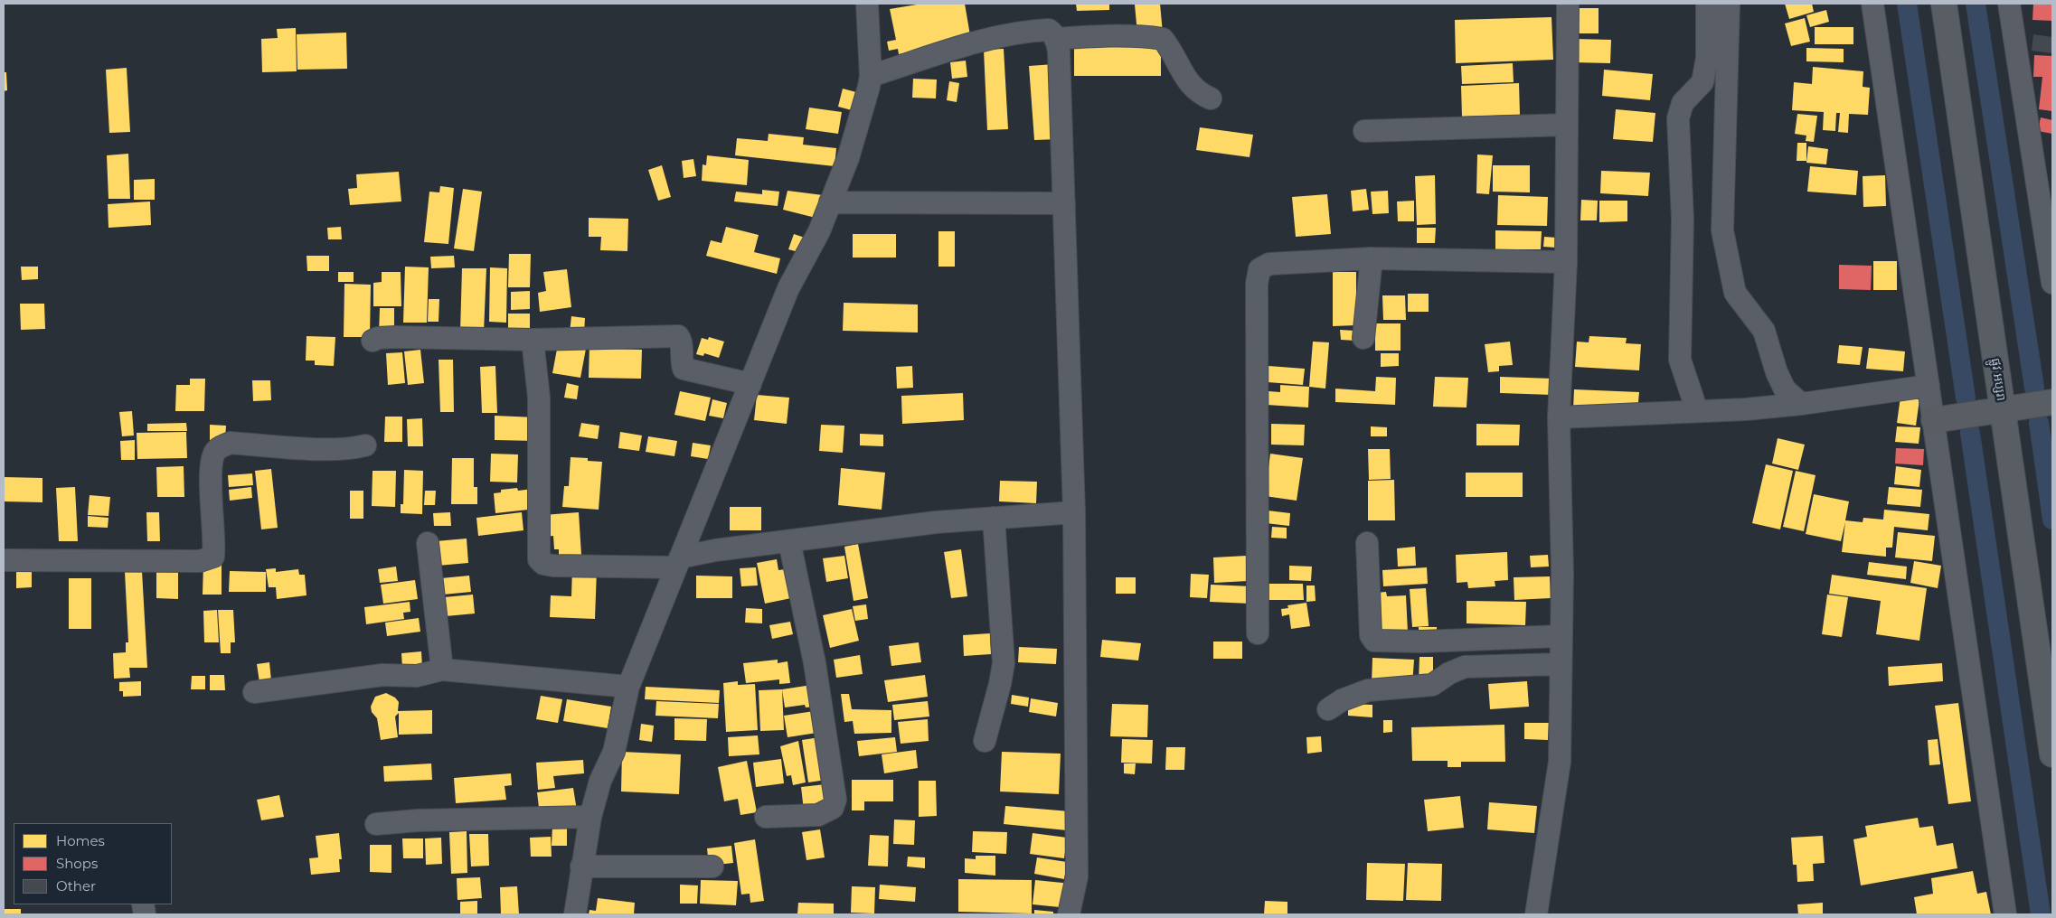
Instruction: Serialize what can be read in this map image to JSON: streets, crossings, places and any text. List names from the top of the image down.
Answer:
{
  "streets": {
    "main road": ["ផ្លូវ អប្សរា"]
  },
  "legend": ["Homes", "Shops", "Other"]
}
